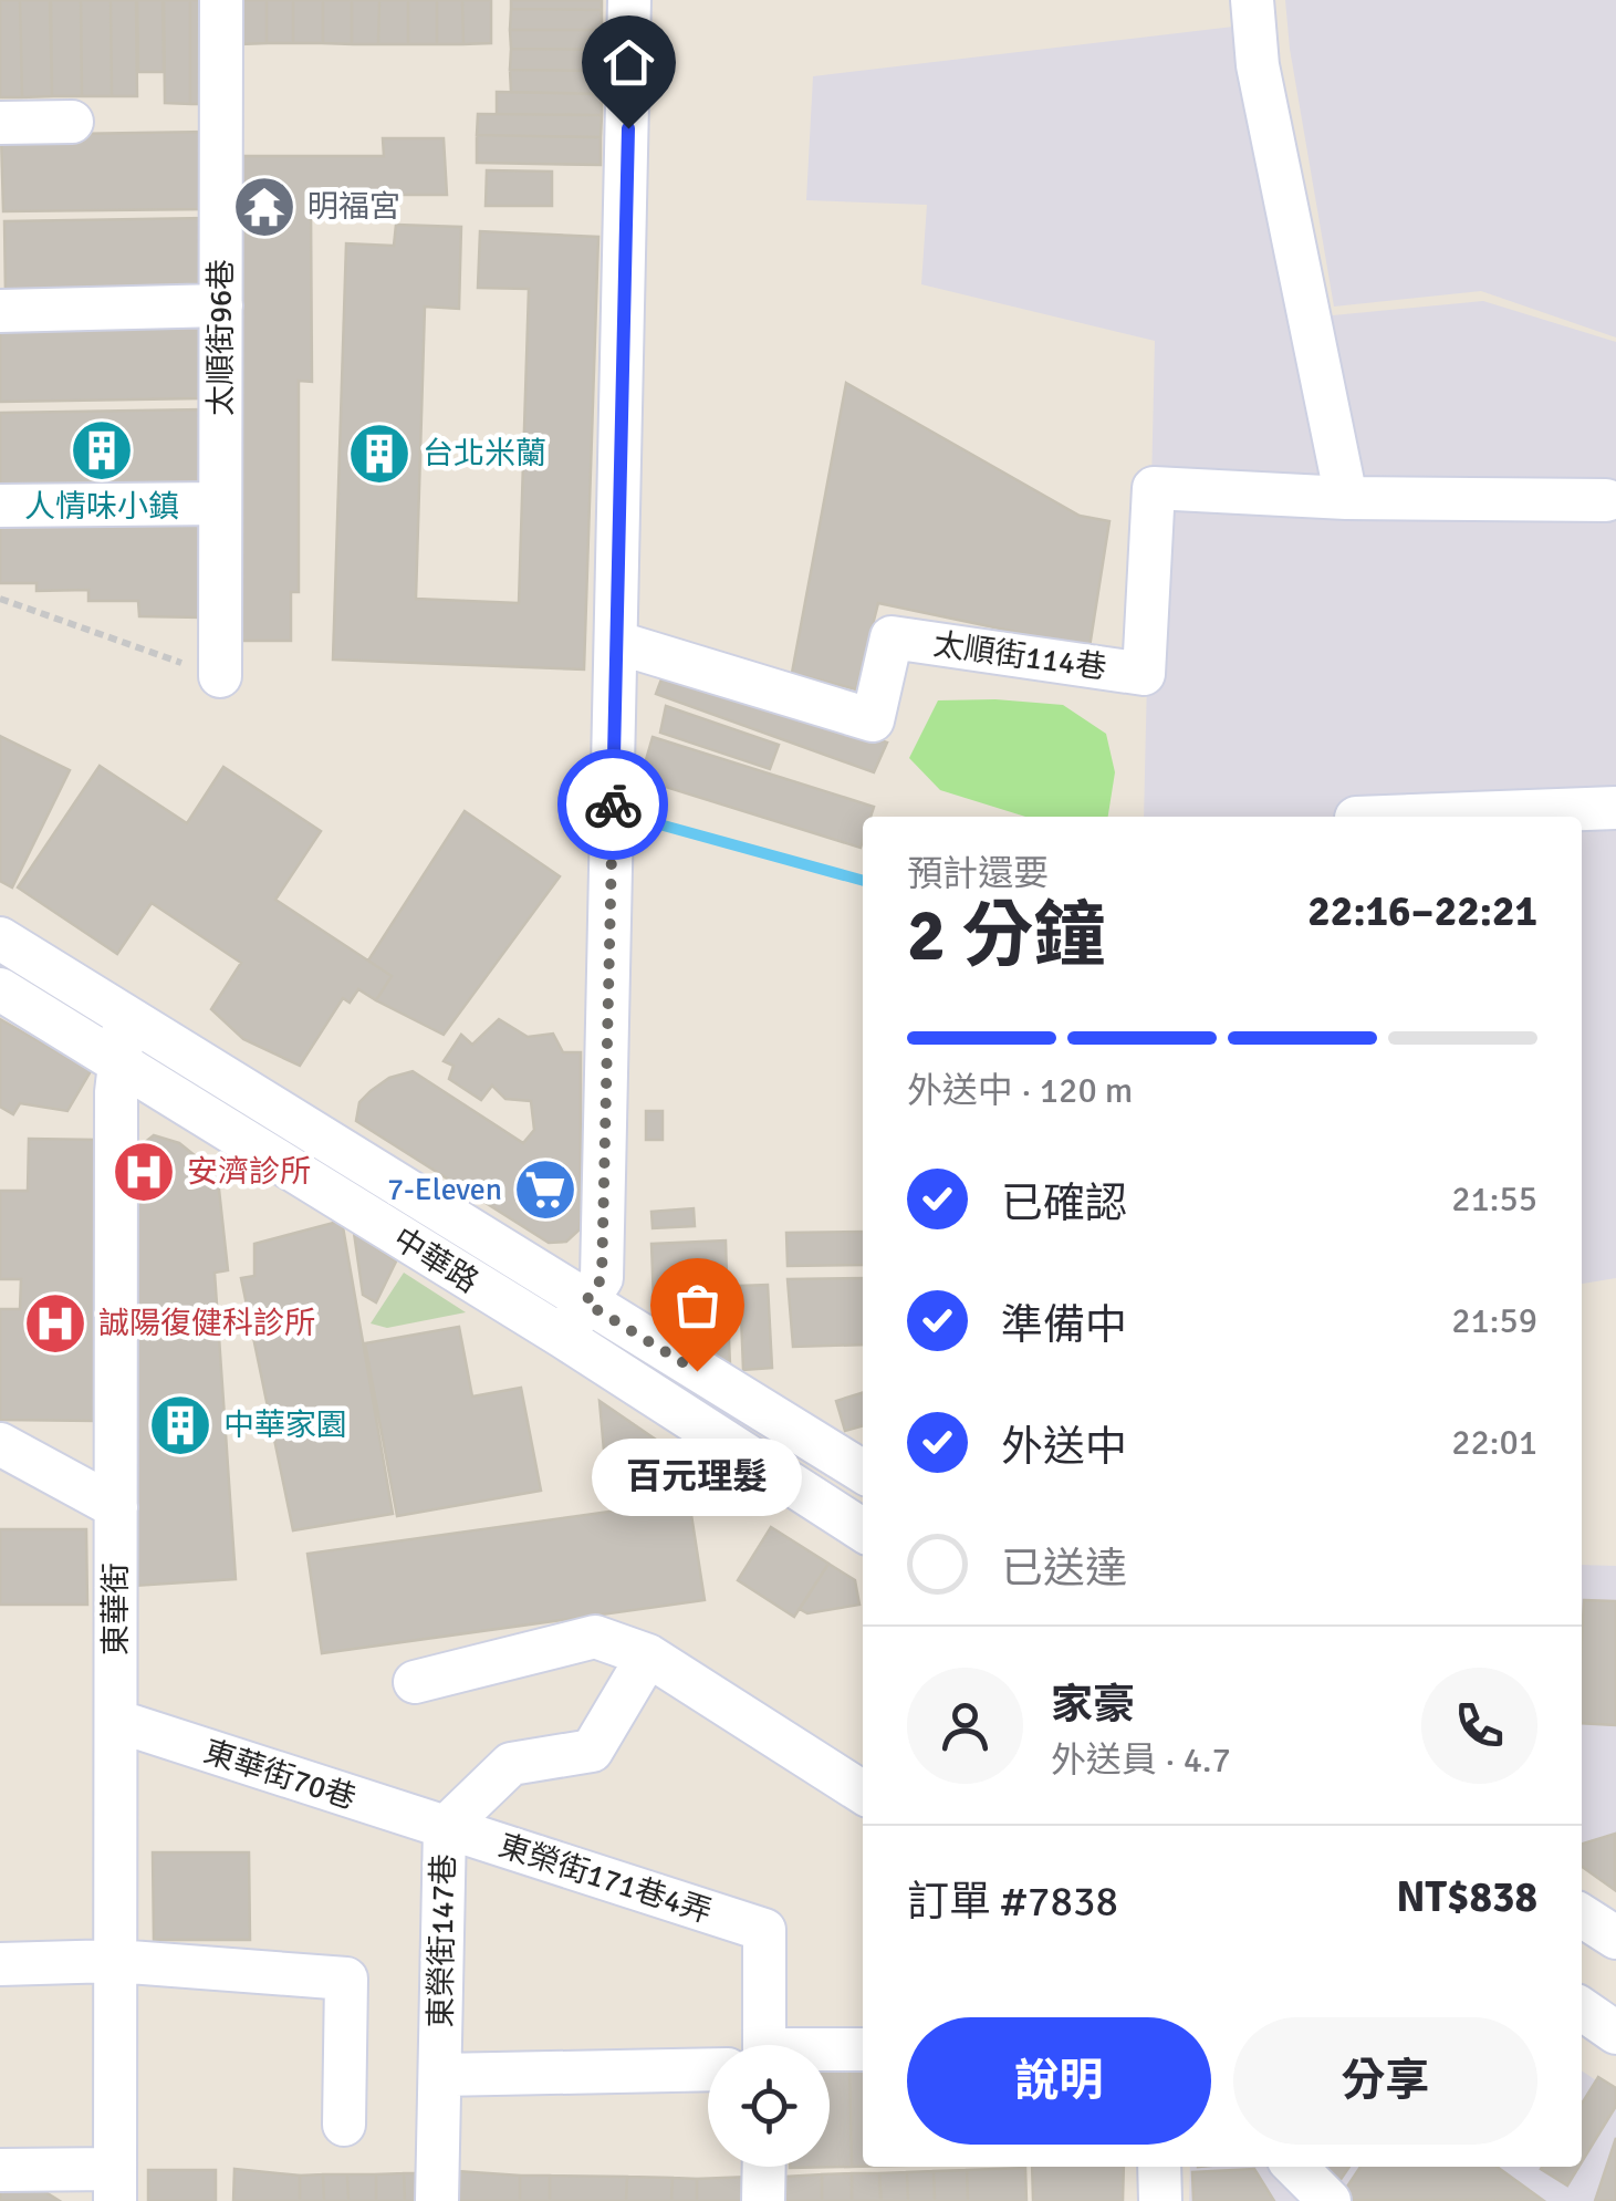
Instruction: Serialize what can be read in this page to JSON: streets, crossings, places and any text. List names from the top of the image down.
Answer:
{
  "streets": {
    "street": [
      "太順街96巷",
      "太順街114巷",
      "中華路",
      "東華街",
      "東華街70巷",
      "東榮街171巷4弄",
      "東榮街147巷"
    ]
  },
  "crossings": [
    ["中華路", "東華街"],
    ["東華街", "東華街70巷"],
    ["東華街70巷", "東榮街171巷4弄"],
    ["東華街70巷", "東榮街147巷"],
    ["東榮街171巷4弄", "東榮街147巷"]
  ],
  "places": {
    "temple": ["明福宮"],
    "building": ["人情味小鎮", "台北米蘭", "中華家園"],
    "hospital": ["安濟診所", "誠陽復健科診所"],
    "supermarket": ["7-Eleven"],
    "other": ["百元理髮"]
  },
  "page": {
    "heading": ["2 分鐘", "預計還要", "22:16–22:21"],
    "panel": [
      "家豪",
      "外送員 · 4.7",
      "訂單 #7838",
      "NT$838"
    ],
    "bar": "外送中 · 120 m",
    "list": [
      ["已確認", "21:55"],
      ["準備中", "21:59"],
      ["外送中", "22:01"],
      "已送達"
    ],
    "bubble": "百元理髮",
    "buttons": ["說明", "分享"]
  }
}
